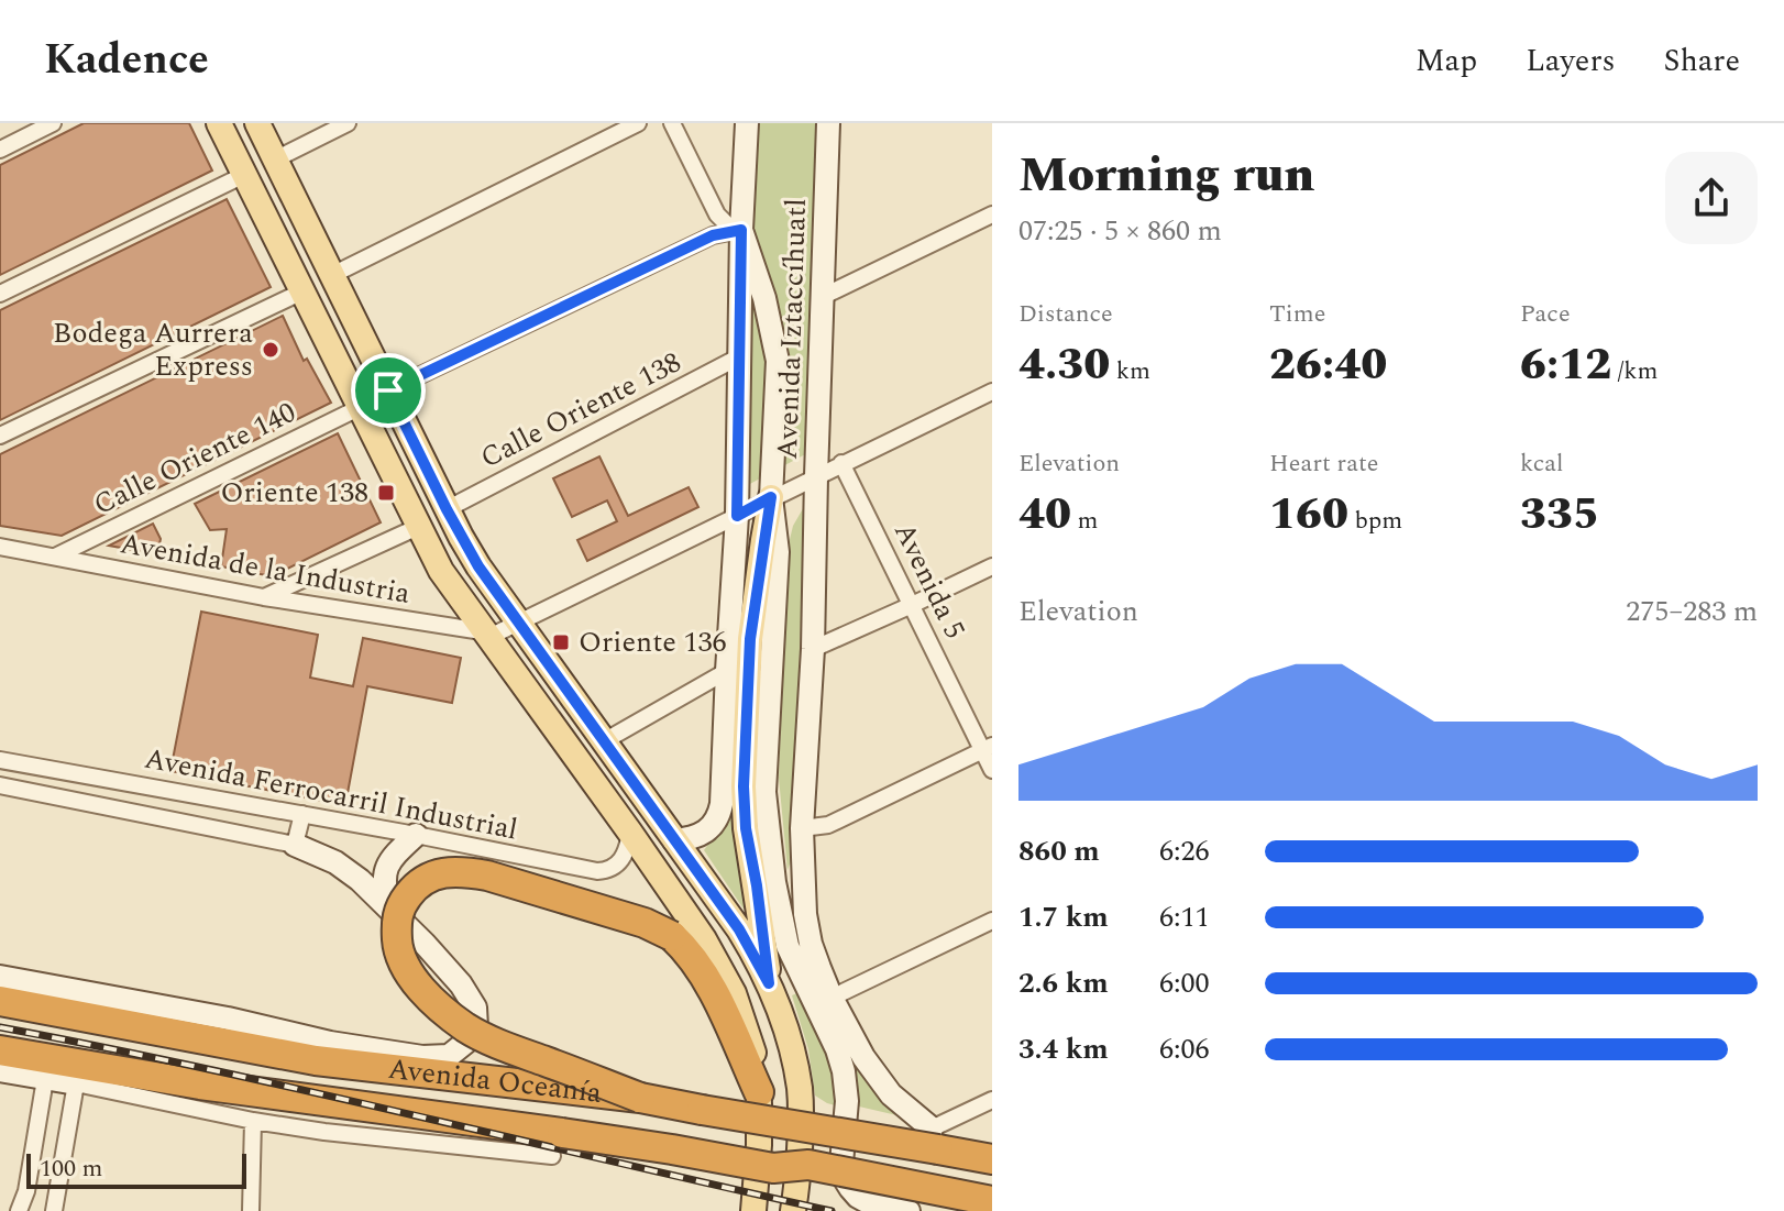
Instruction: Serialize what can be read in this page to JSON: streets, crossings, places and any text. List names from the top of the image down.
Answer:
{
  "streets": {
    "highway": ["Avenida Oceanía"],
    "main road": ["Avenida Iztaccíhuatl"],
    "street": [
      "Calle Oriente 138",
      "Calle Oriente 140",
      "Avenida de la Industria",
      "Avenida 5",
      "Avenida Ferrocarril Industrial"
    ]
  },
  "crossings": [
    ["Avenida Iztaccíhuatl", "Calle Oriente 138"],
    ["Avenida Iztaccíhuatl", "Avenida de la Industria"],
    ["Calle Oriente 140", "Avenida de la Industria"],
    ["Avenida de la Industria", "Avenida 5"]
  ],
  "places": {
    "other": ["Bodega Aurrera Express"],
    "transit": ["Oriente 138", "Oriente 136"]
  },
  "scale_bar": "100 m",
  "page": {
    "header": "Kadence",
    "nav": ["Map", "Layers", "Share"],
    "heading": ["Morning run", "07:25 · 5 × 860 m"],
    "stats": [
      ["Distance", "4.30 km"],
      ["Time", "26:40"],
      ["Pace", "6:12 /km"],
      ["Elevation", "40 m"],
      ["Heart rate", "160 bpm"],
      ["kcal", "335"]
    ],
    "chart": ["Elevation", "275–283 m"],
    "list": [
      {
        "name": "860 m",
        "note": "6:26"
      },
      {
        "name": "1.7 km",
        "note": "6:11"
      },
      {
        "name": "2.6 km",
        "note": "6:00"
      },
      {
        "name": "3.4 km",
        "note": "6:06"
      }
    ],
    "scale": "100 m"
  }
}
